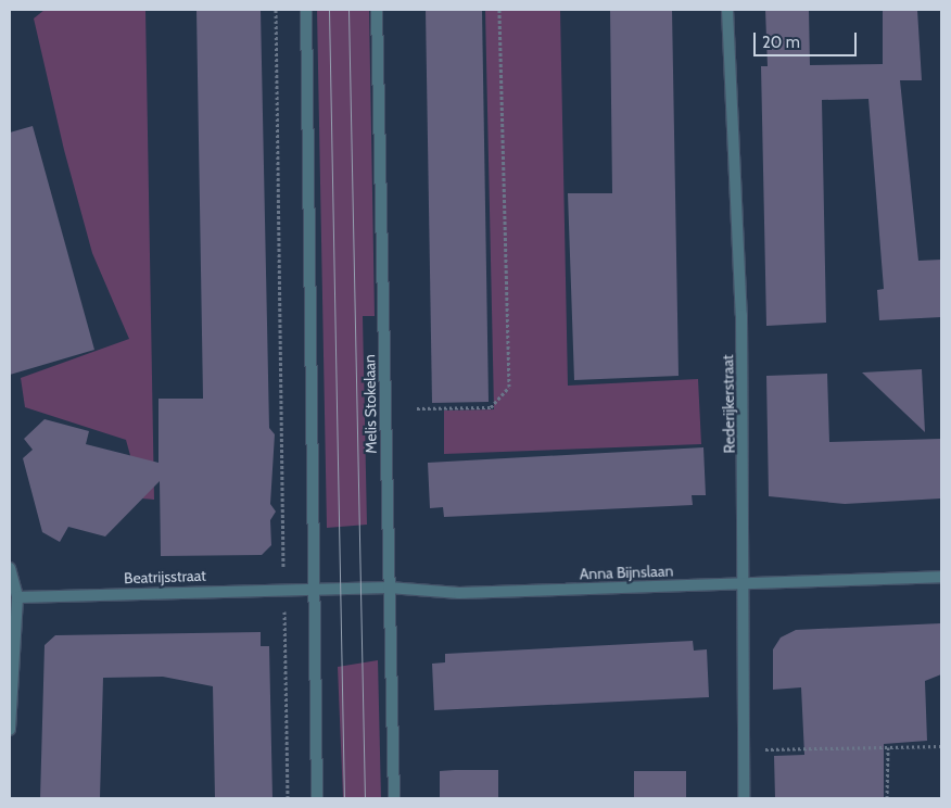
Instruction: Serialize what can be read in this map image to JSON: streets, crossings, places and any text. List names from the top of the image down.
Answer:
{
  "streets": {
    "street": [
      "Melis Stokelaan",
      "Rederijkerstraat",
      "Anna Bijnslaan",
      "Beatrijsstraat"
    ]
  },
  "crossings": [
    ["Melis Stokelaan", "Anna Bijnslaan"],
    ["Rederijkerstraat", "Anna Bijnslaan"],
    ["Anna Bijnslaan", "Beatrijsstraat"]
  ],
  "scale_bar": "20 m"
}
